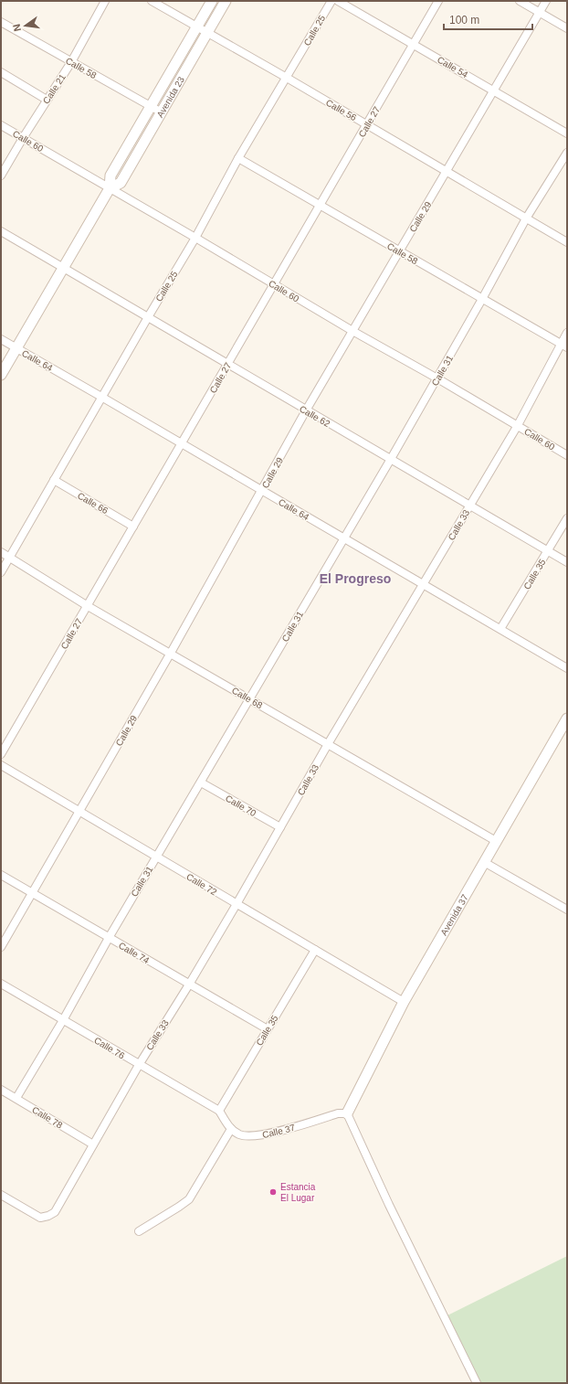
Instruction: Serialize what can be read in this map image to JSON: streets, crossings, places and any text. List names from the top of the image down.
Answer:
{
  "streets": {
    "street": [
      "Calle 25",
      "Calle 54",
      "Calle 58",
      "Calle 21",
      "Avenida 23",
      "Calle 56",
      "Calle 27",
      "Calle 60",
      "Calle 29",
      "Calle 64",
      "Calle 31",
      "Calle 62",
      "Calle 66",
      "Calle 33",
      "Calle 35",
      "Calle 68",
      "Calle 70",
      "Calle 72",
      "Avenida 37",
      "Calle 74",
      "Calle 76",
      "Calle 78",
      "Calle 37"
    ]
  },
  "crossings": [
    ["Calle 25", "Calle 58"],
    ["Calle 25", "Calle 56"],
    ["Calle 25", "Calle 60"],
    ["Calle 25", "Calle 64"],
    ["Calle 25", "Calle 62"],
    ["Calle 25", "Calle 66"],
    ["Calle 25", "Calle 68"],
    ["Calle 54", "Calle 27"],
    ["Calle 54", "Calle 29"],
    ["Calle 58", "Calle 21"],
    ["Calle 58", "Avenida 23"],
    ["Calle 58", "Calle 27"],
    ["Calle 58", "Calle 29"],
    ["Calle 58", "Calle 31"],
    ["Calle 58", "Calle 33"],
    ["Calle 21", "Calle 60"],
    ["Avenida 23", "Calle 56"],
    ["Avenida 23", "Calle 60"],
    ["Avenida 23", "Calle 64"],
    ["Avenida 23", "Calle 62"],
    ["Calle 56", "Calle 27"],
    ["Calle 56", "Calle 29"],
    ["Calle 56", "Calle 31"],
    ["Calle 27", "Calle 60"],
    ["Calle 27", "Calle 64"],
    ["Calle 27", "Calle 62"],
    ["Calle 27", "Calle 66"],
    ["Calle 27", "Calle 68"],
    ["Calle 60", "Calle 29"],
    ["Calle 60", "Calle 31"],
    ["Calle 60", "Calle 33"],
    ["Calle 29", "Calle 64"],
    ["Calle 29", "Calle 62"],
    ["Calle 29", "Calle 68"],
    ["Calle 29", "Calle 72"],
    ["Calle 29", "Calle 74"],
    ["Calle 64", "Calle 31"],
    ["Calle 64", "Calle 33"],
    ["Calle 64", "Calle 35"],
    ["Calle 31", "Calle 62"],
    ["Calle 31", "Calle 68"],
    ["Calle 31", "Calle 70"],
    ["Calle 31", "Calle 72"],
    ["Calle 31", "Calle 74"],
    ["Calle 31", "Calle 76"],
    ["Calle 31", "Calle 78"],
    ["Calle 62", "Calle 33"],
    ["Calle 62", "Calle 35"],
    ["Calle 33", "Calle 68"],
    ["Calle 33", "Calle 70"],
    ["Calle 33", "Calle 72"],
    ["Calle 33", "Calle 74"],
    ["Calle 33", "Calle 76"],
    ["Calle 33", "Calle 78"],
    ["Calle 35", "Calle 72"],
    ["Calle 35", "Calle 74"],
    ["Calle 35", "Calle 76"],
    ["Calle 68", "Avenida 37"],
    ["Calle 72", "Avenida 37"],
    ["Avenida 37", "Calle 37"]
  ],
  "districts": ["El Progreso"],
  "places": ["Estancia El Lugar"],
  "scale_bar": "100 m",
  "north": "left"
}
